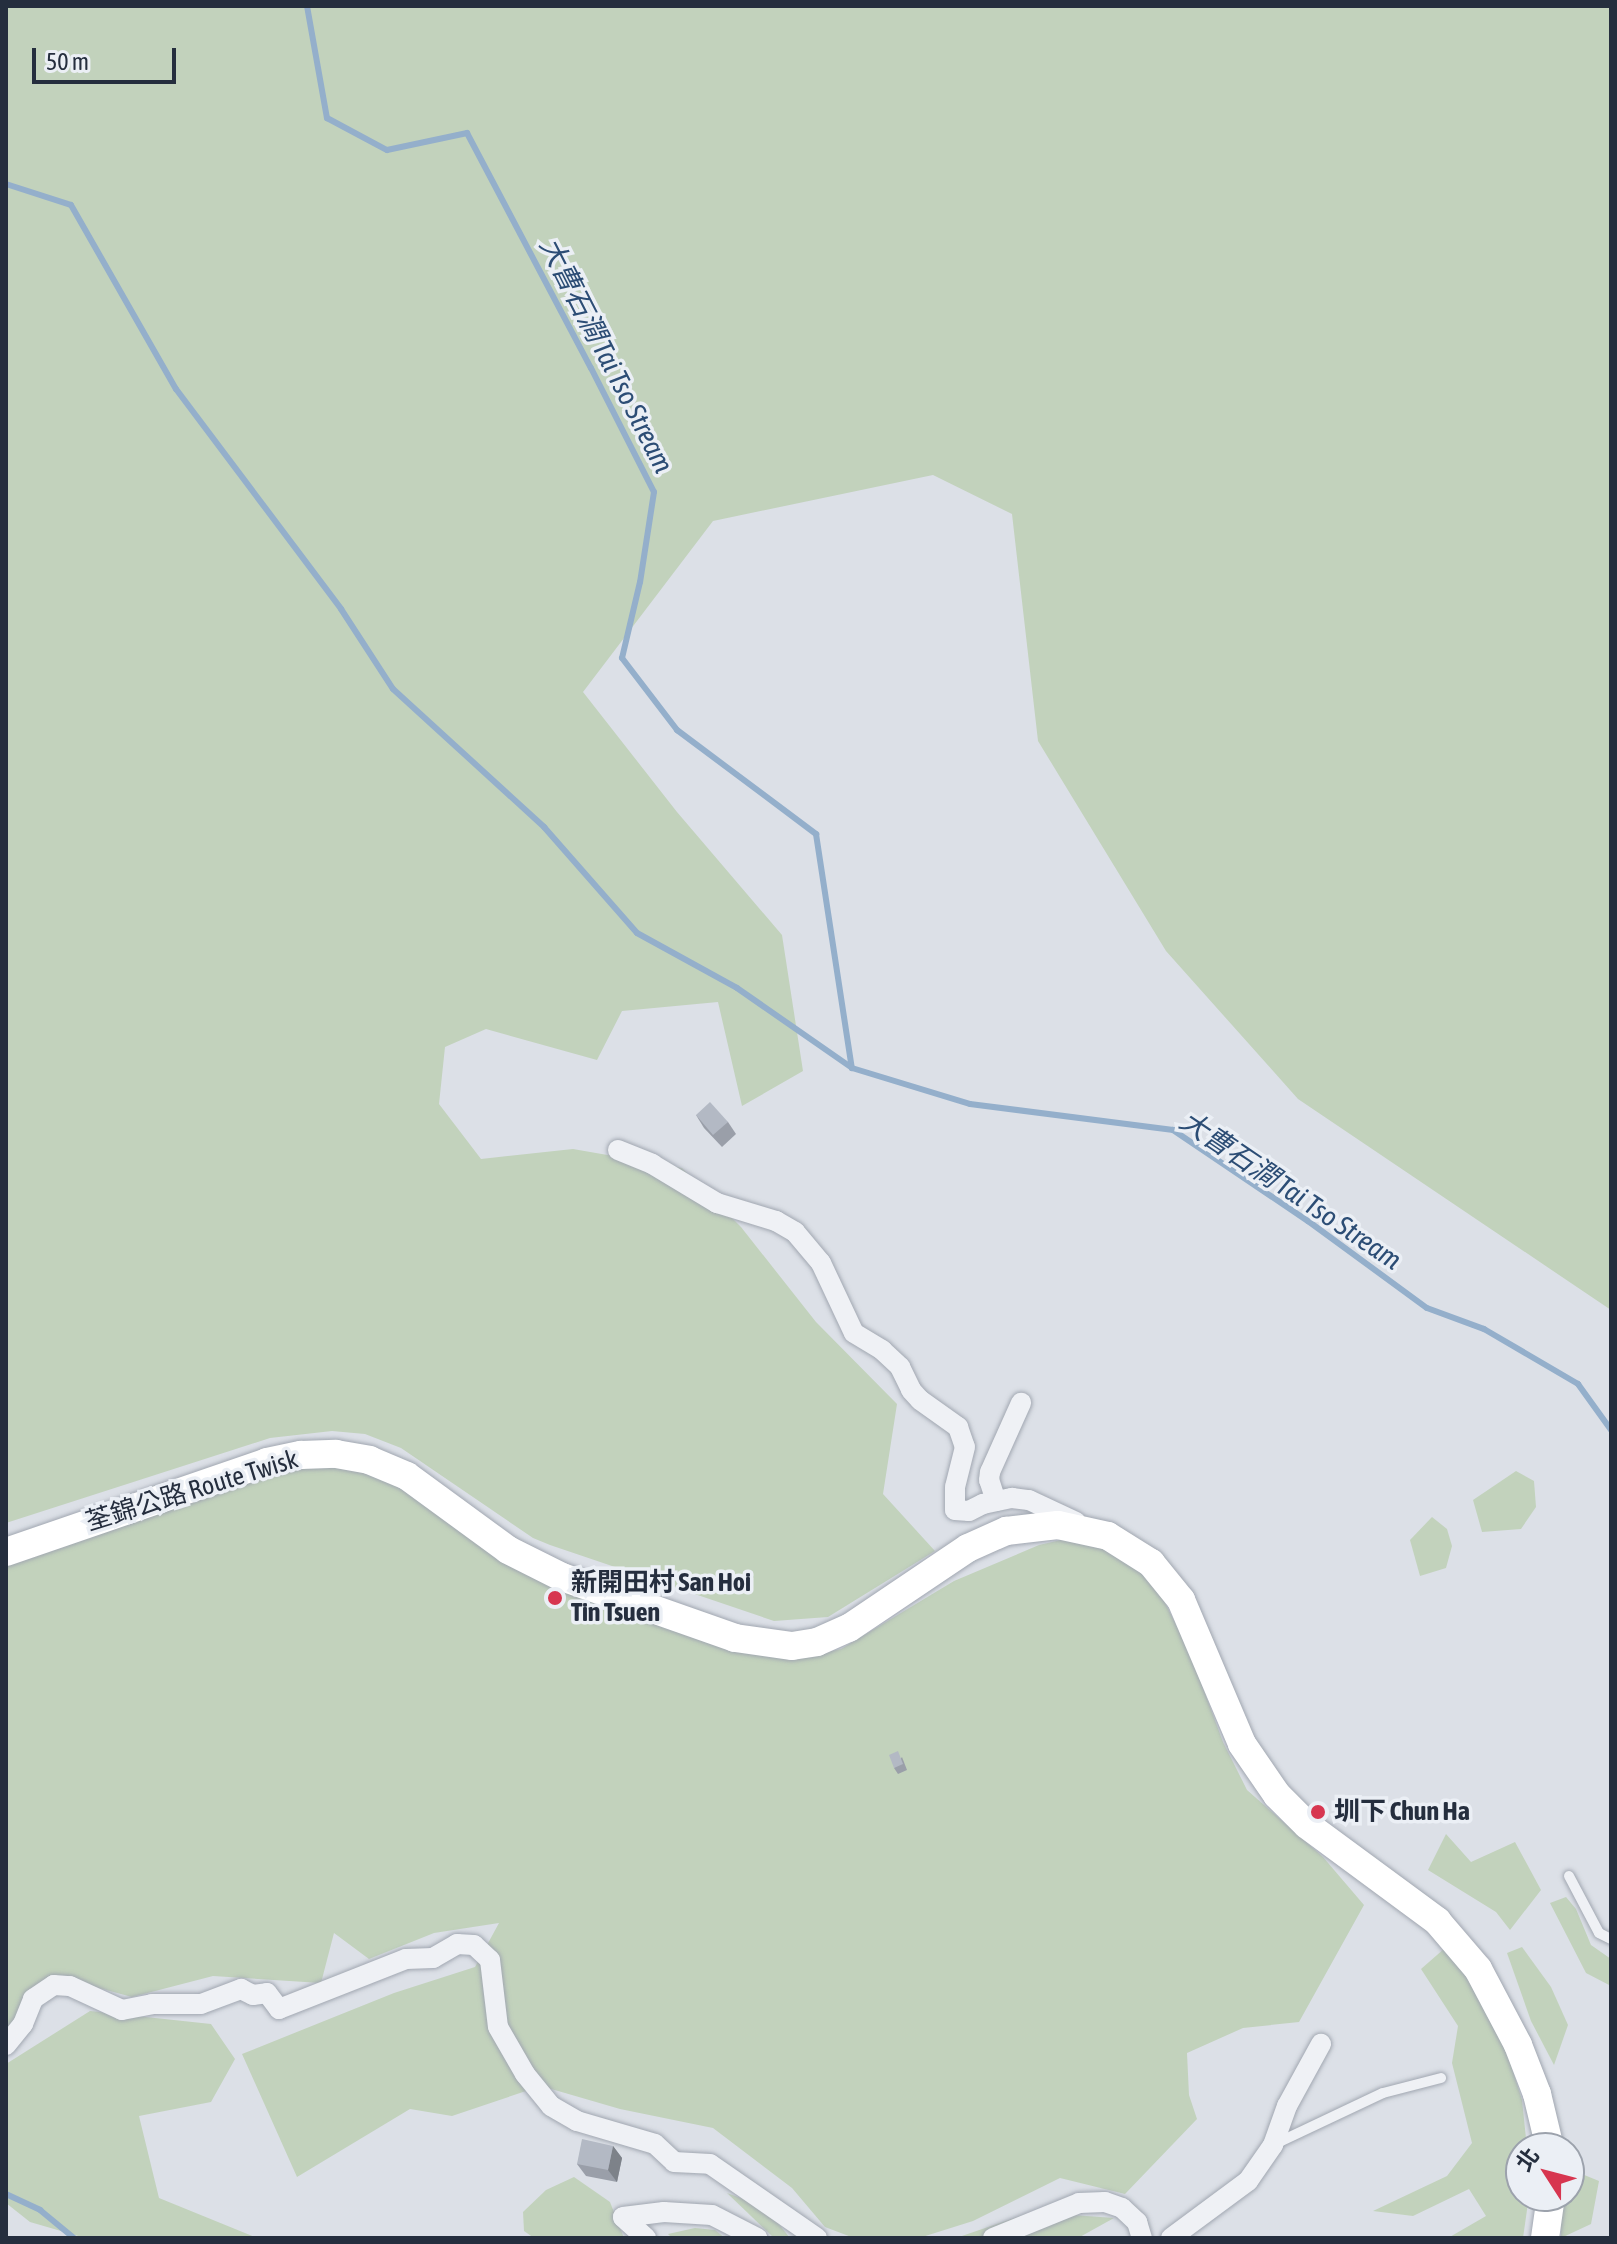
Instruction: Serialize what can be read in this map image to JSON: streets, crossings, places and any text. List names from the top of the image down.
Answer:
{
  "streets": {
    "main road": ["荃錦公路 Route Twisk"]
  },
  "water": ["大曹石澗 Tai Tso Stream"],
  "places": ["新開田村 San Hoi Tin Tsuen", "圳下 Chun Ha"],
  "scale_bar": "50 m",
  "north": "top left"
}
